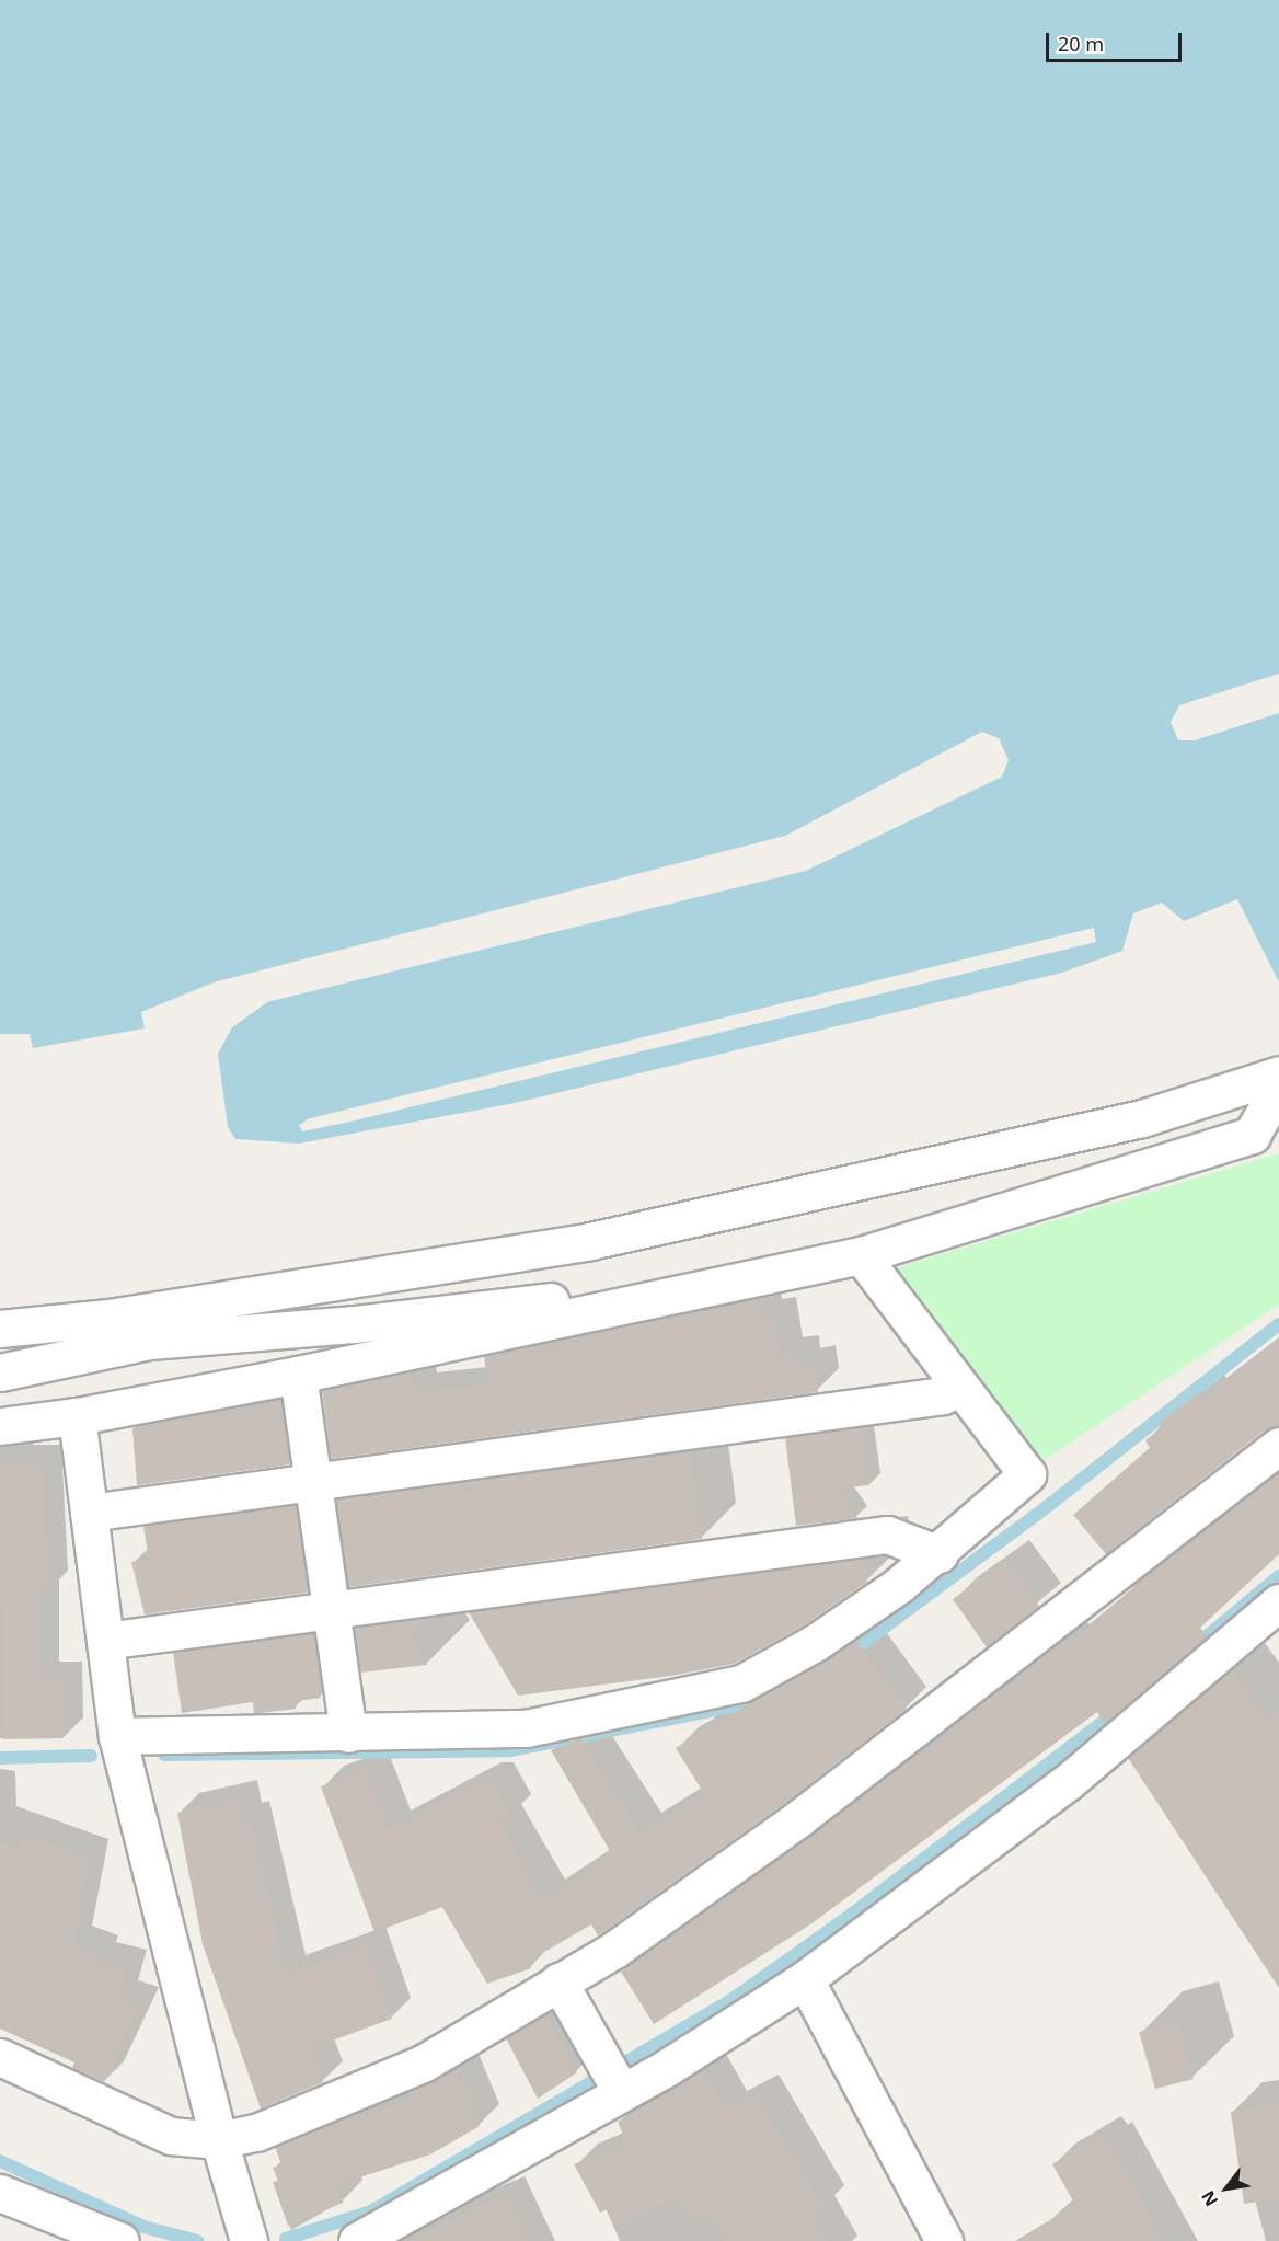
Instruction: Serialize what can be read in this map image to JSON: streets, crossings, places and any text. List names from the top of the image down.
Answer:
{
  "scale_bar": "20 m",
  "north": "bottom left"
}
